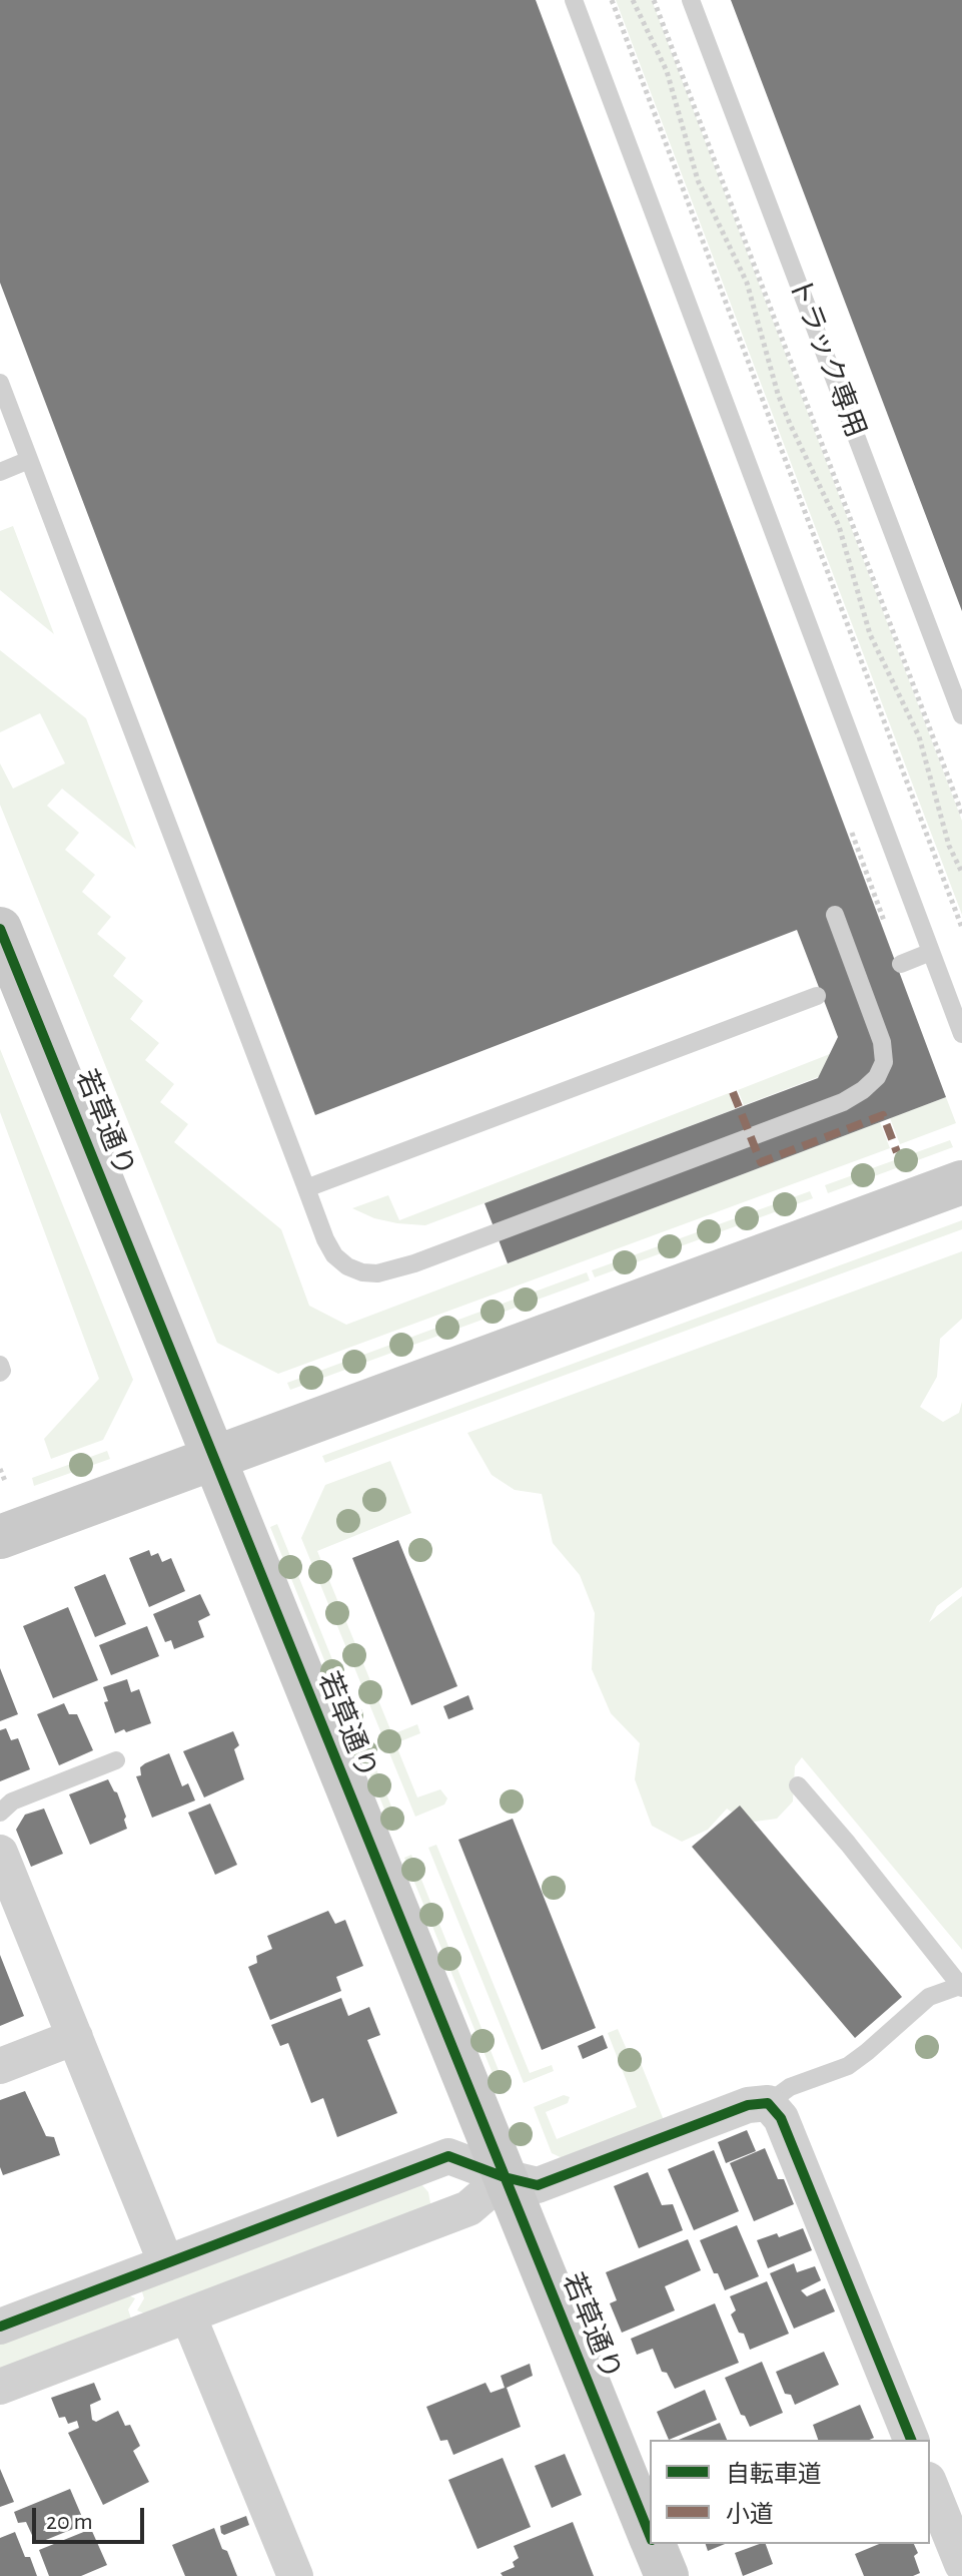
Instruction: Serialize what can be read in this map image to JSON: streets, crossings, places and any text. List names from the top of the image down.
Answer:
{
  "streets": {
    "street": ["若草通り"],
    "lane": ["トラック専用"]
  },
  "legend": ["自転車道", "小道"],
  "scale_bar": "20 m"
}
